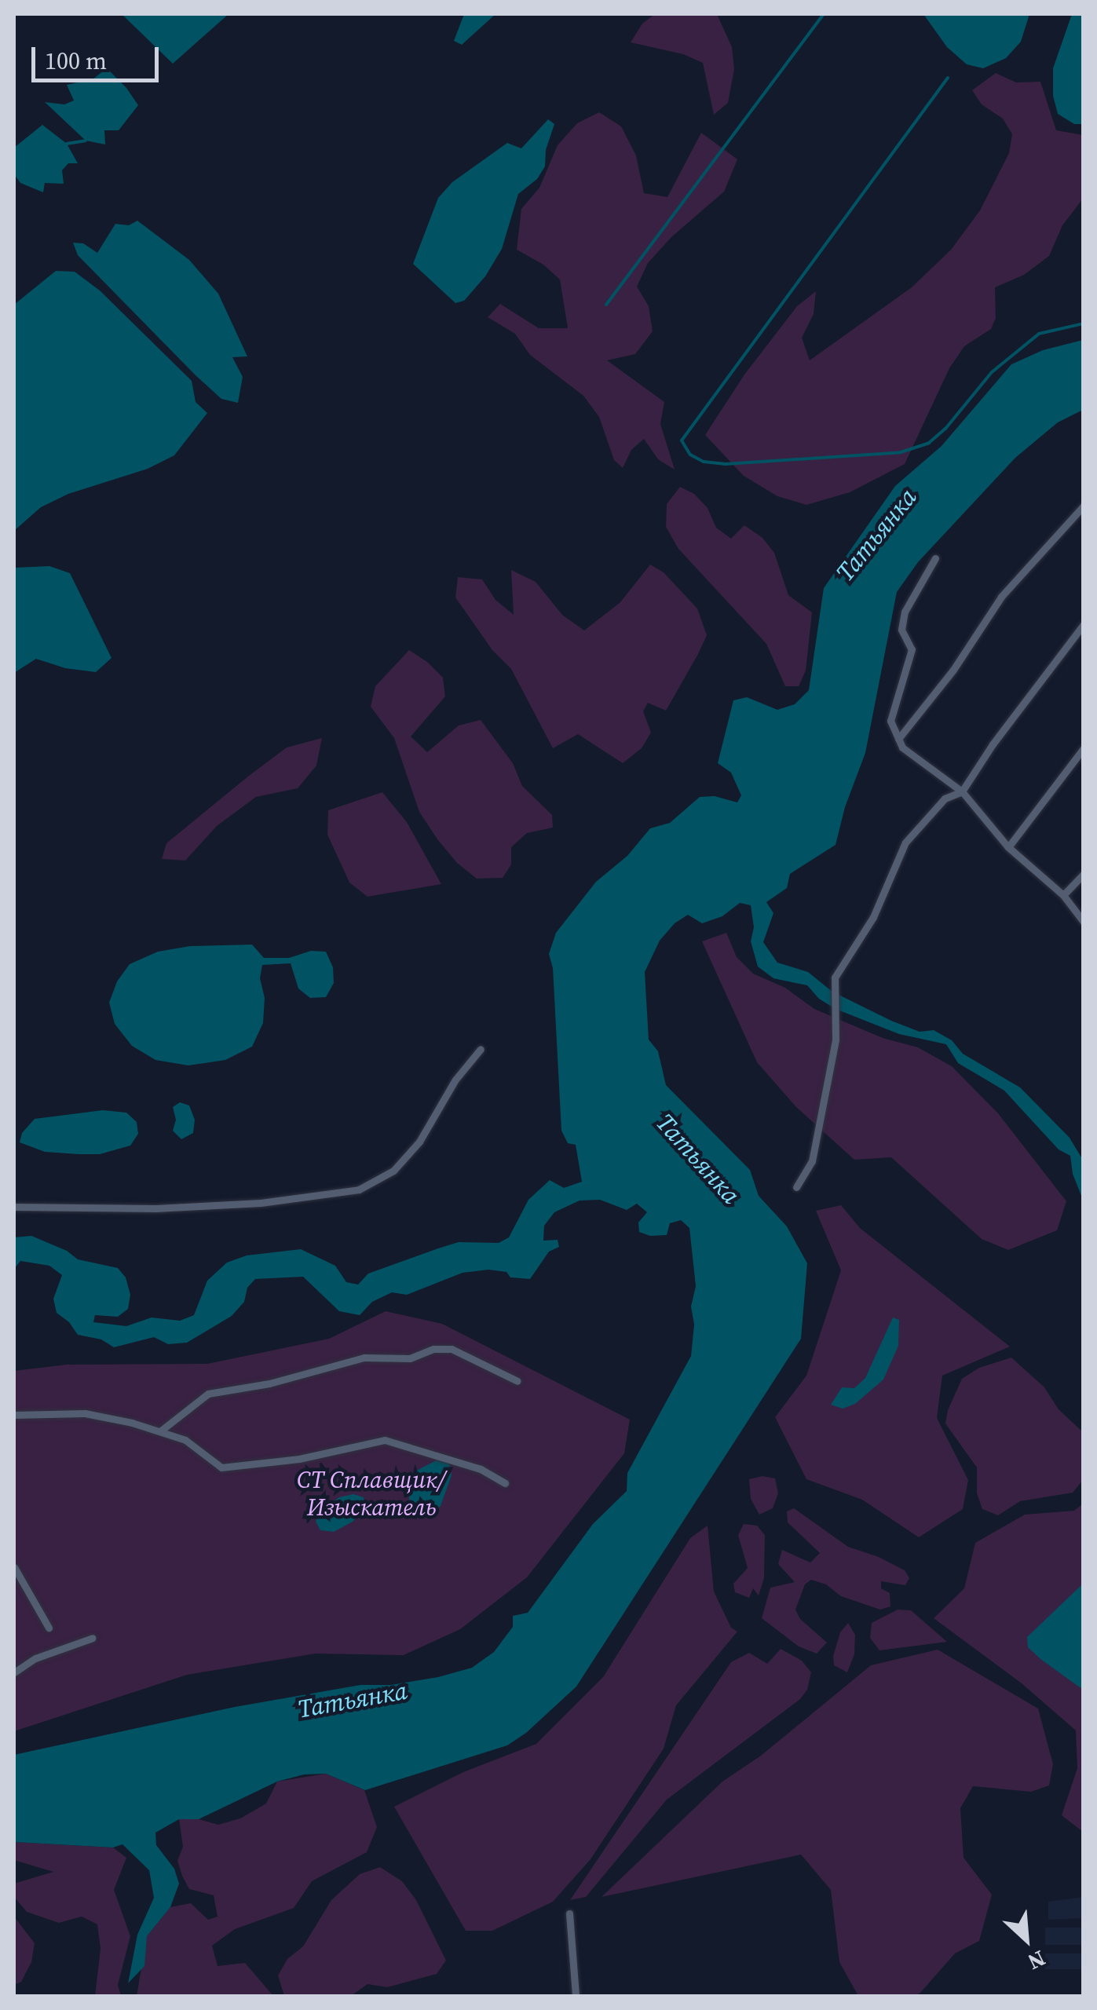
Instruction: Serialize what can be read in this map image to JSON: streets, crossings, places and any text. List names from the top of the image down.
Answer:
{
  "water": ["Татьянка"],
  "parks": ["СТ Сплавщик/ Изыскатель"],
  "scale_bar": "100 m",
  "north": "bottom right"
}
